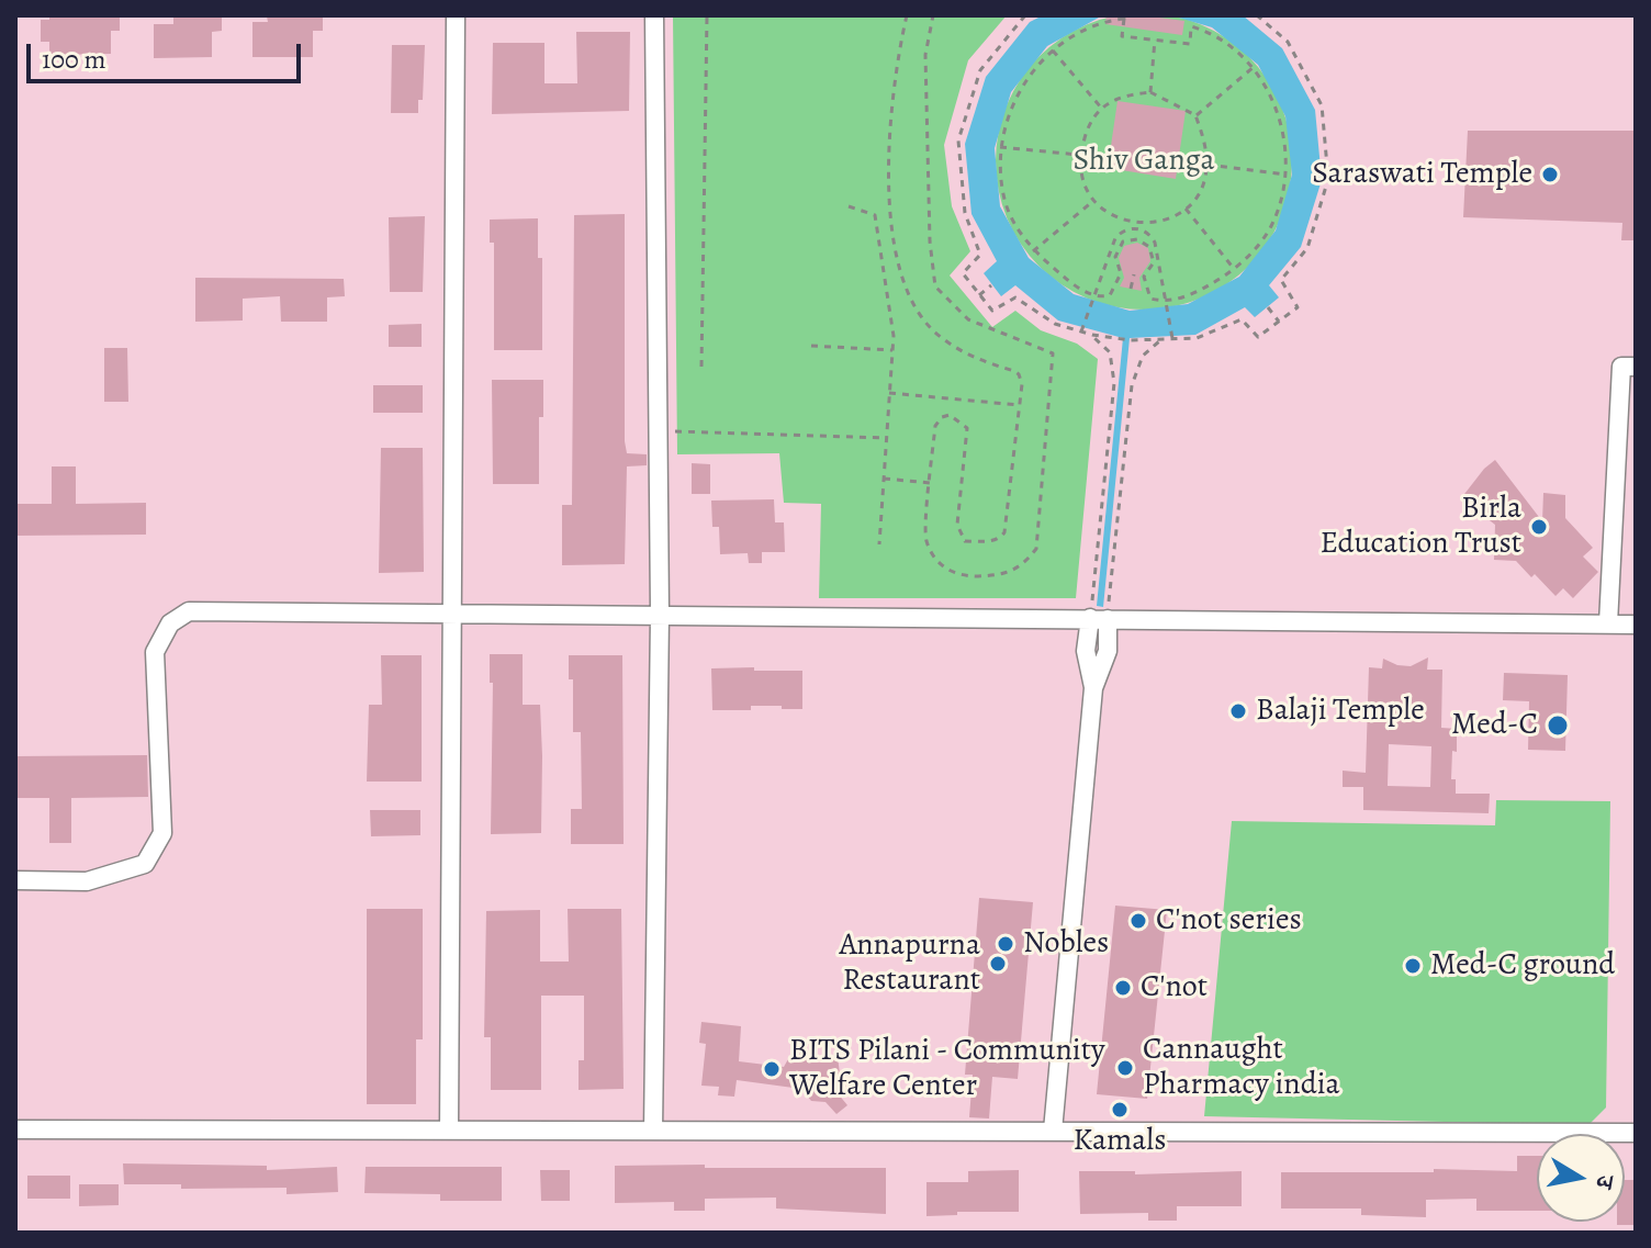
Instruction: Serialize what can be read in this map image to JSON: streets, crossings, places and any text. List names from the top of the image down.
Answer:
{
  "parks": ["Shiv Ganga"],
  "places": [
    "Saraswati Temple",
    "Birla Education Trust",
    "Balaji Temple",
    "Med-C",
    "C'not series",
    "Nobles",
    "Annapurna Restaurant",
    "Med-C ground",
    "C'not",
    "Cannaught Pharmacy india",
    "BITS Pilani - Community Welfare Center",
    "Kamals"
  ],
  "scale_bar": "100 m",
  "north": "right"
}
